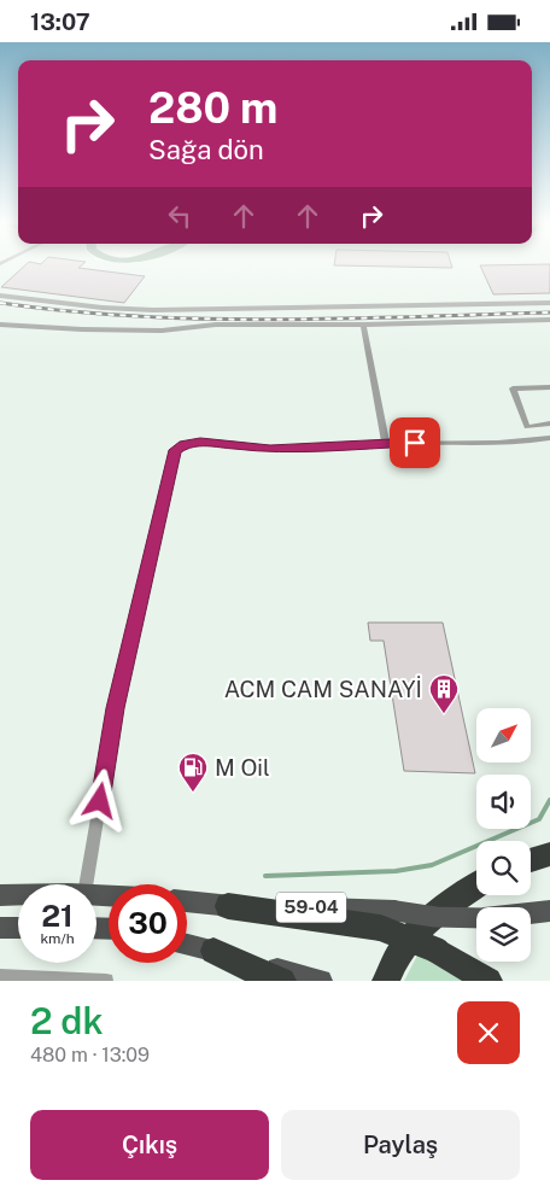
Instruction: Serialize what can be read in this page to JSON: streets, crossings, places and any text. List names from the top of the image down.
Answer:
{
  "places": {
    "building": ["ACM CAM SANAYİ"],
    "fuel station": ["M Oil"]
  },
  "north": "top right",
  "page": {
    "status": "13:07",
    "turn": ["280 m", "Sağa dön"],
    "speed": "21 km/h",
    "limit": "30",
    "heading": ["2 dk", "480 m · 13:09"],
    "buttons": ["Çıkış", "Paylaş"]
  }
}
